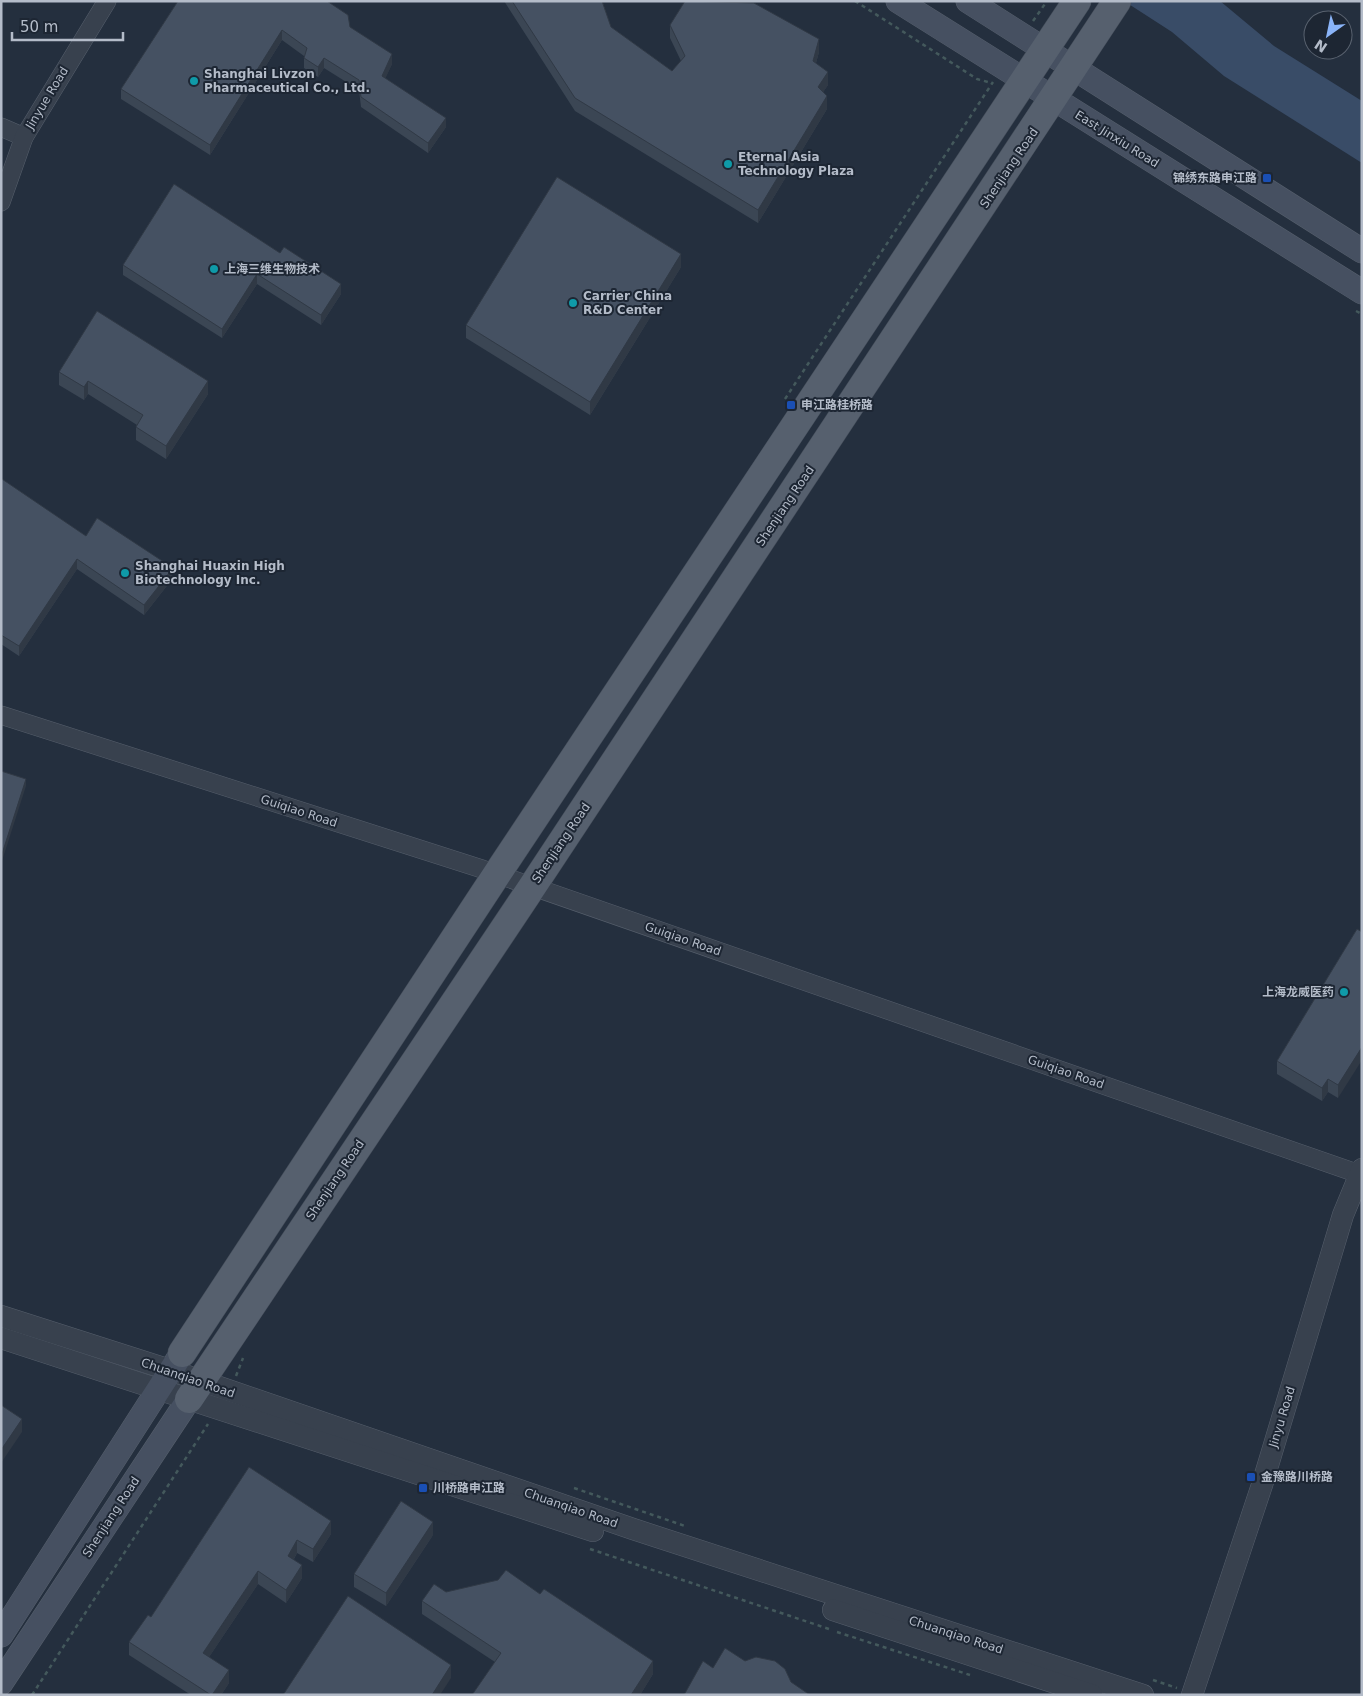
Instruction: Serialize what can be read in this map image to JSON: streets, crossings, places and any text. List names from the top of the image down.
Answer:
{
  "streets": {
    "main road": ["East Jinxiu Road", "Shenjiang Road"],
    "street": [
      "Jinyue Road",
      "Guiqiao Road",
      "Chuanqiao Road",
      "Jinyu Road"
    ]
  },
  "crossings": [
    ["East Jinxiu Road", "Shenjiang Road"],
    ["Shenjiang Road", "Guiqiao Road"],
    ["Shenjiang Road", "Chuanqiao Road"],
    ["Guiqiao Road", "Jinyu Road"]
  ],
  "places": {
    "other": [
      "Shanghai Livzon Pharmaceutical Co., Ltd.",
      "Eternal Asia Technology Plaza",
      "上海三维生物技术",
      "Carrier China R&D Center",
      "Shanghai Huaxin High Biotechnology Inc.",
      "上海龙威医药"
    ],
    "transit": [
      "锦绣东路申江路",
      "申江路桂桥路",
      "金豫路川桥路",
      "川桥路申江路"
    ]
  },
  "scale_bar": "50 m",
  "north": "bottom left"
}
